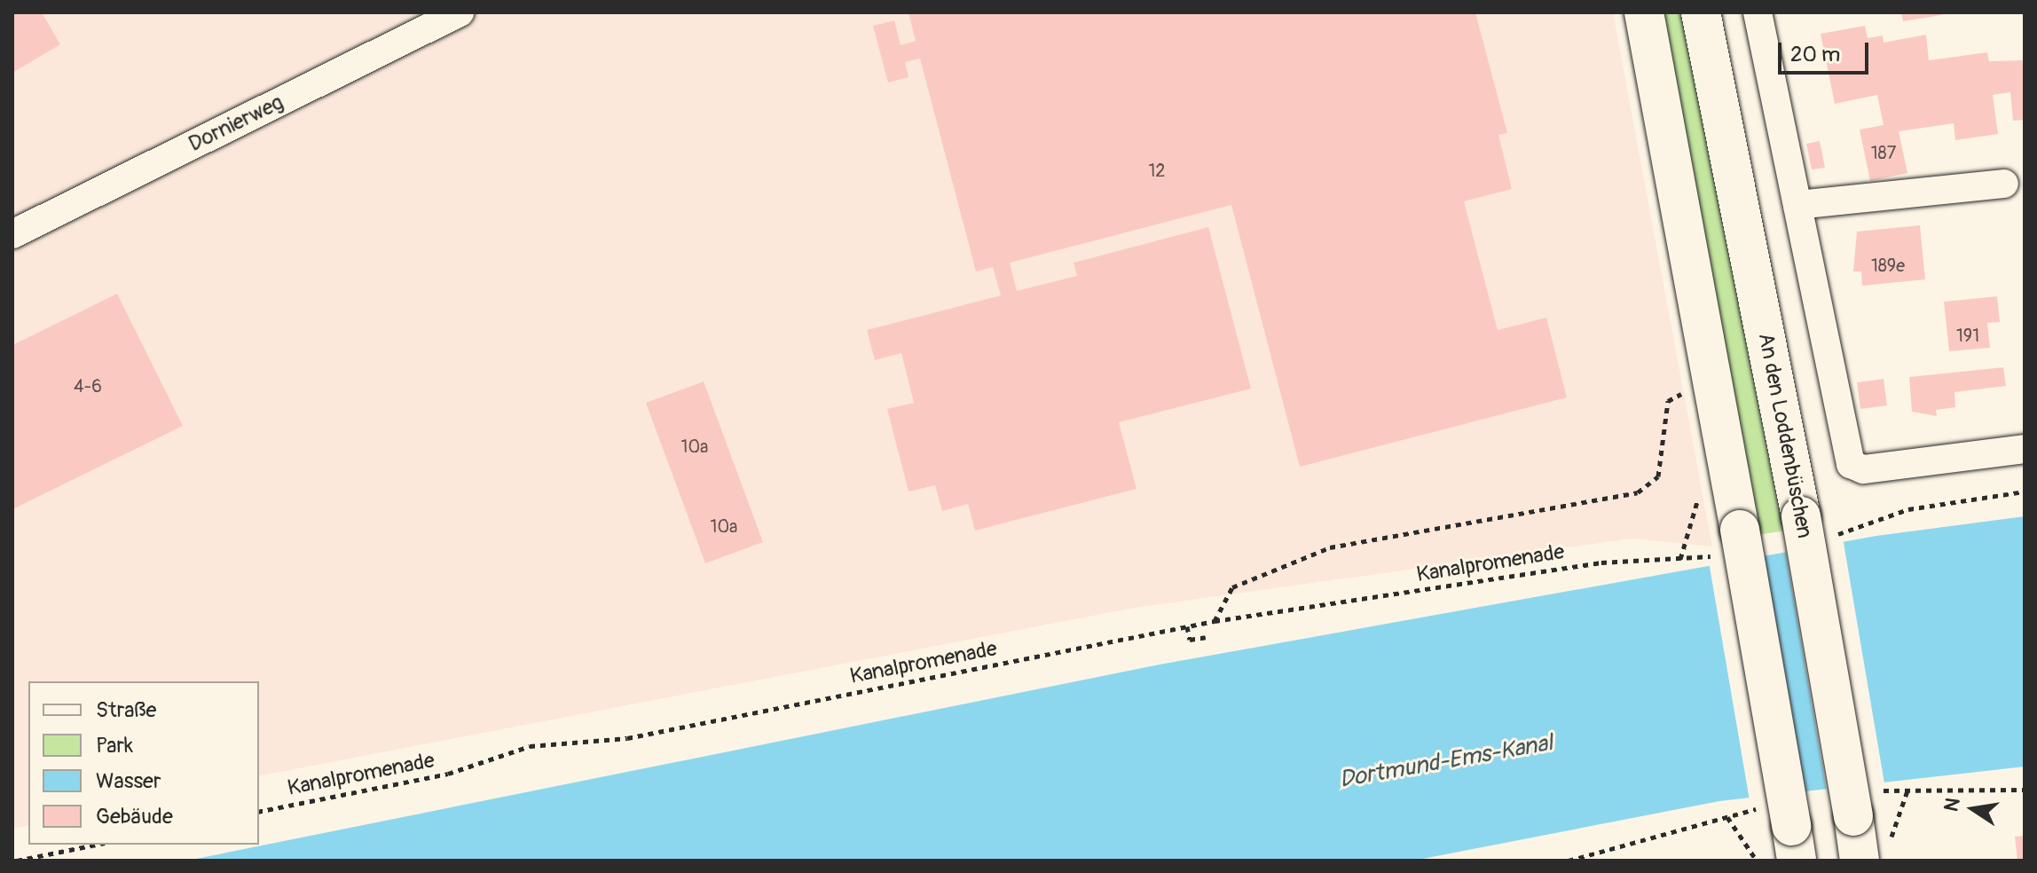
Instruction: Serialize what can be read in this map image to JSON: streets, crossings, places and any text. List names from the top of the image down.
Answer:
{
  "streets": {
    "main road": ["An den Loddenbüschen"],
    "street": ["Dornierweg"],
    "path": ["Kanalpromenade"]
  },
  "water": ["Dortmund-Ems-Kanal"],
  "house_numbers": [
    "187",
    "12",
    "189e",
    "191",
    "4-6",
    "10a",
    "10a"
  ],
  "legend": [
    "Straße",
    "Park",
    "Wasser",
    "Gebäude"
  ],
  "scale_bar": "20 m",
  "north": "left"
}
